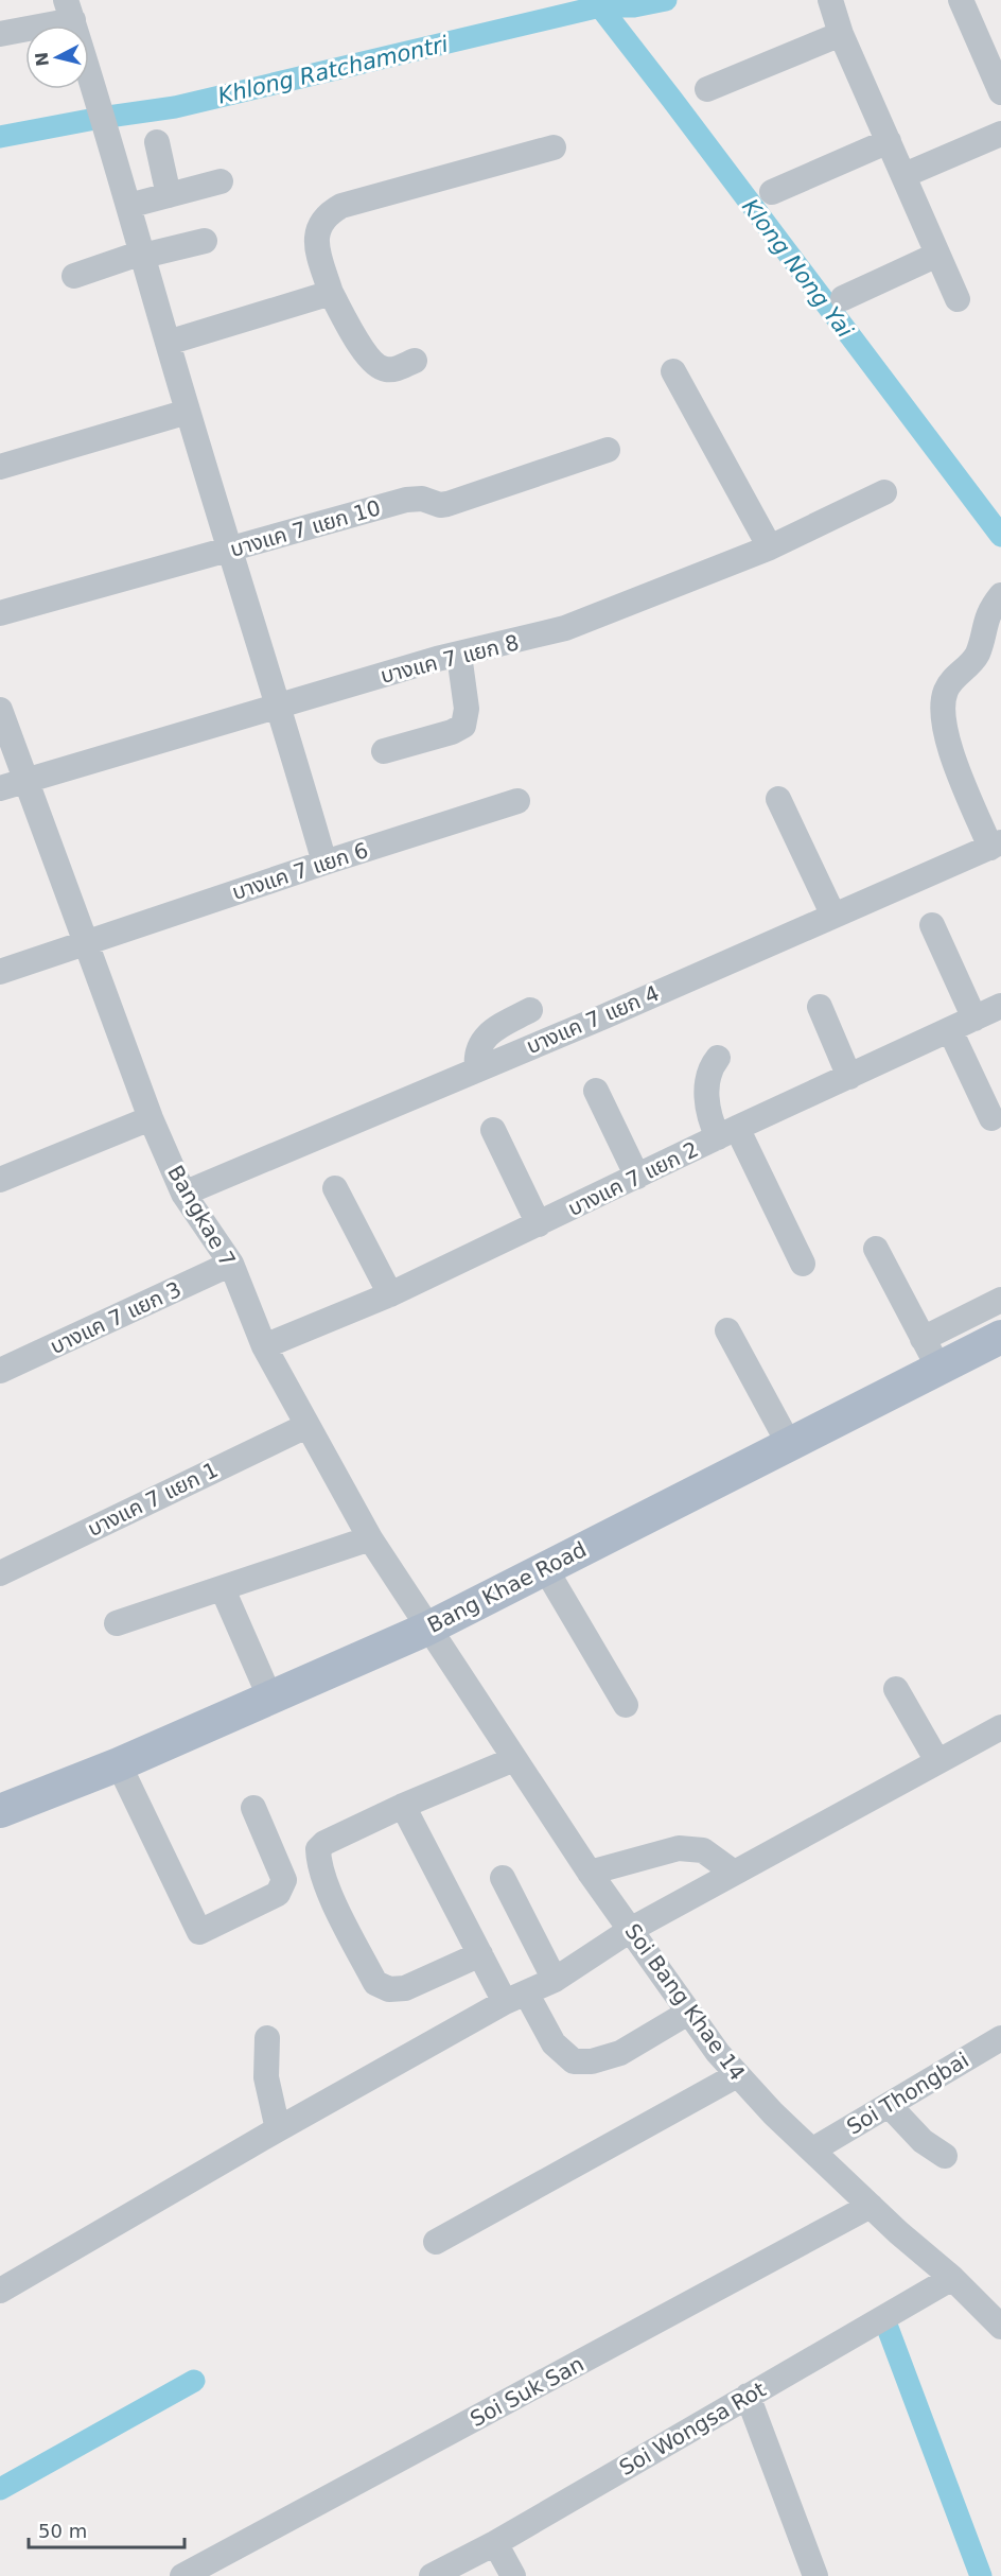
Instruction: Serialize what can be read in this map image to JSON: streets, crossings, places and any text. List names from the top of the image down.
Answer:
{
  "streets": {
    "main road": ["Bang Khae Road"],
    "street": [
      "บางแค 7 แยก 10",
      "บางแค 7 แยก 8",
      "บางแค 7 แยก 6",
      "บางแค 7 แยก 4",
      "บางแค 7 แยก 2",
      "Bangkae 7",
      "บางแค 7 แยก 3",
      "บางแค 7 แยก 1",
      "Soi Bang Khae 14",
      "Soi Thongbai",
      "Soi Suk San",
      "Soi Wongsa Rot"
    ]
  },
  "crossings": [
    ["บางแค 7 แยก 8", "Bangkae 7"],
    ["บางแค 7 แยก 6", "Bangkae 7"],
    ["บางแค 7 แยก 4", "Bangkae 7"],
    ["บางแค 7 แยก 2", "Bangkae 7"],
    ["Bangkae 7", "บางแค 7 แยก 3"],
    ["Bangkae 7", "บางแค 7 แยก 1"],
    ["Bangkae 7", "Bang Khae Road"],
    ["Bangkae 7", "Soi Bang Khae 14"],
    ["Bang Khae Road", "Soi Bang Khae 14"],
    ["Soi Bang Khae 14", "Soi Thongbai"],
    ["Soi Bang Khae 14", "Soi Suk San"],
    ["Soi Bang Khae 14", "Soi Wongsa Rot"]
  ],
  "water": ["Khlong Ratchamontri", "Klong Nong Yai"],
  "scale_bar": "50 m",
  "north": "left"
}
